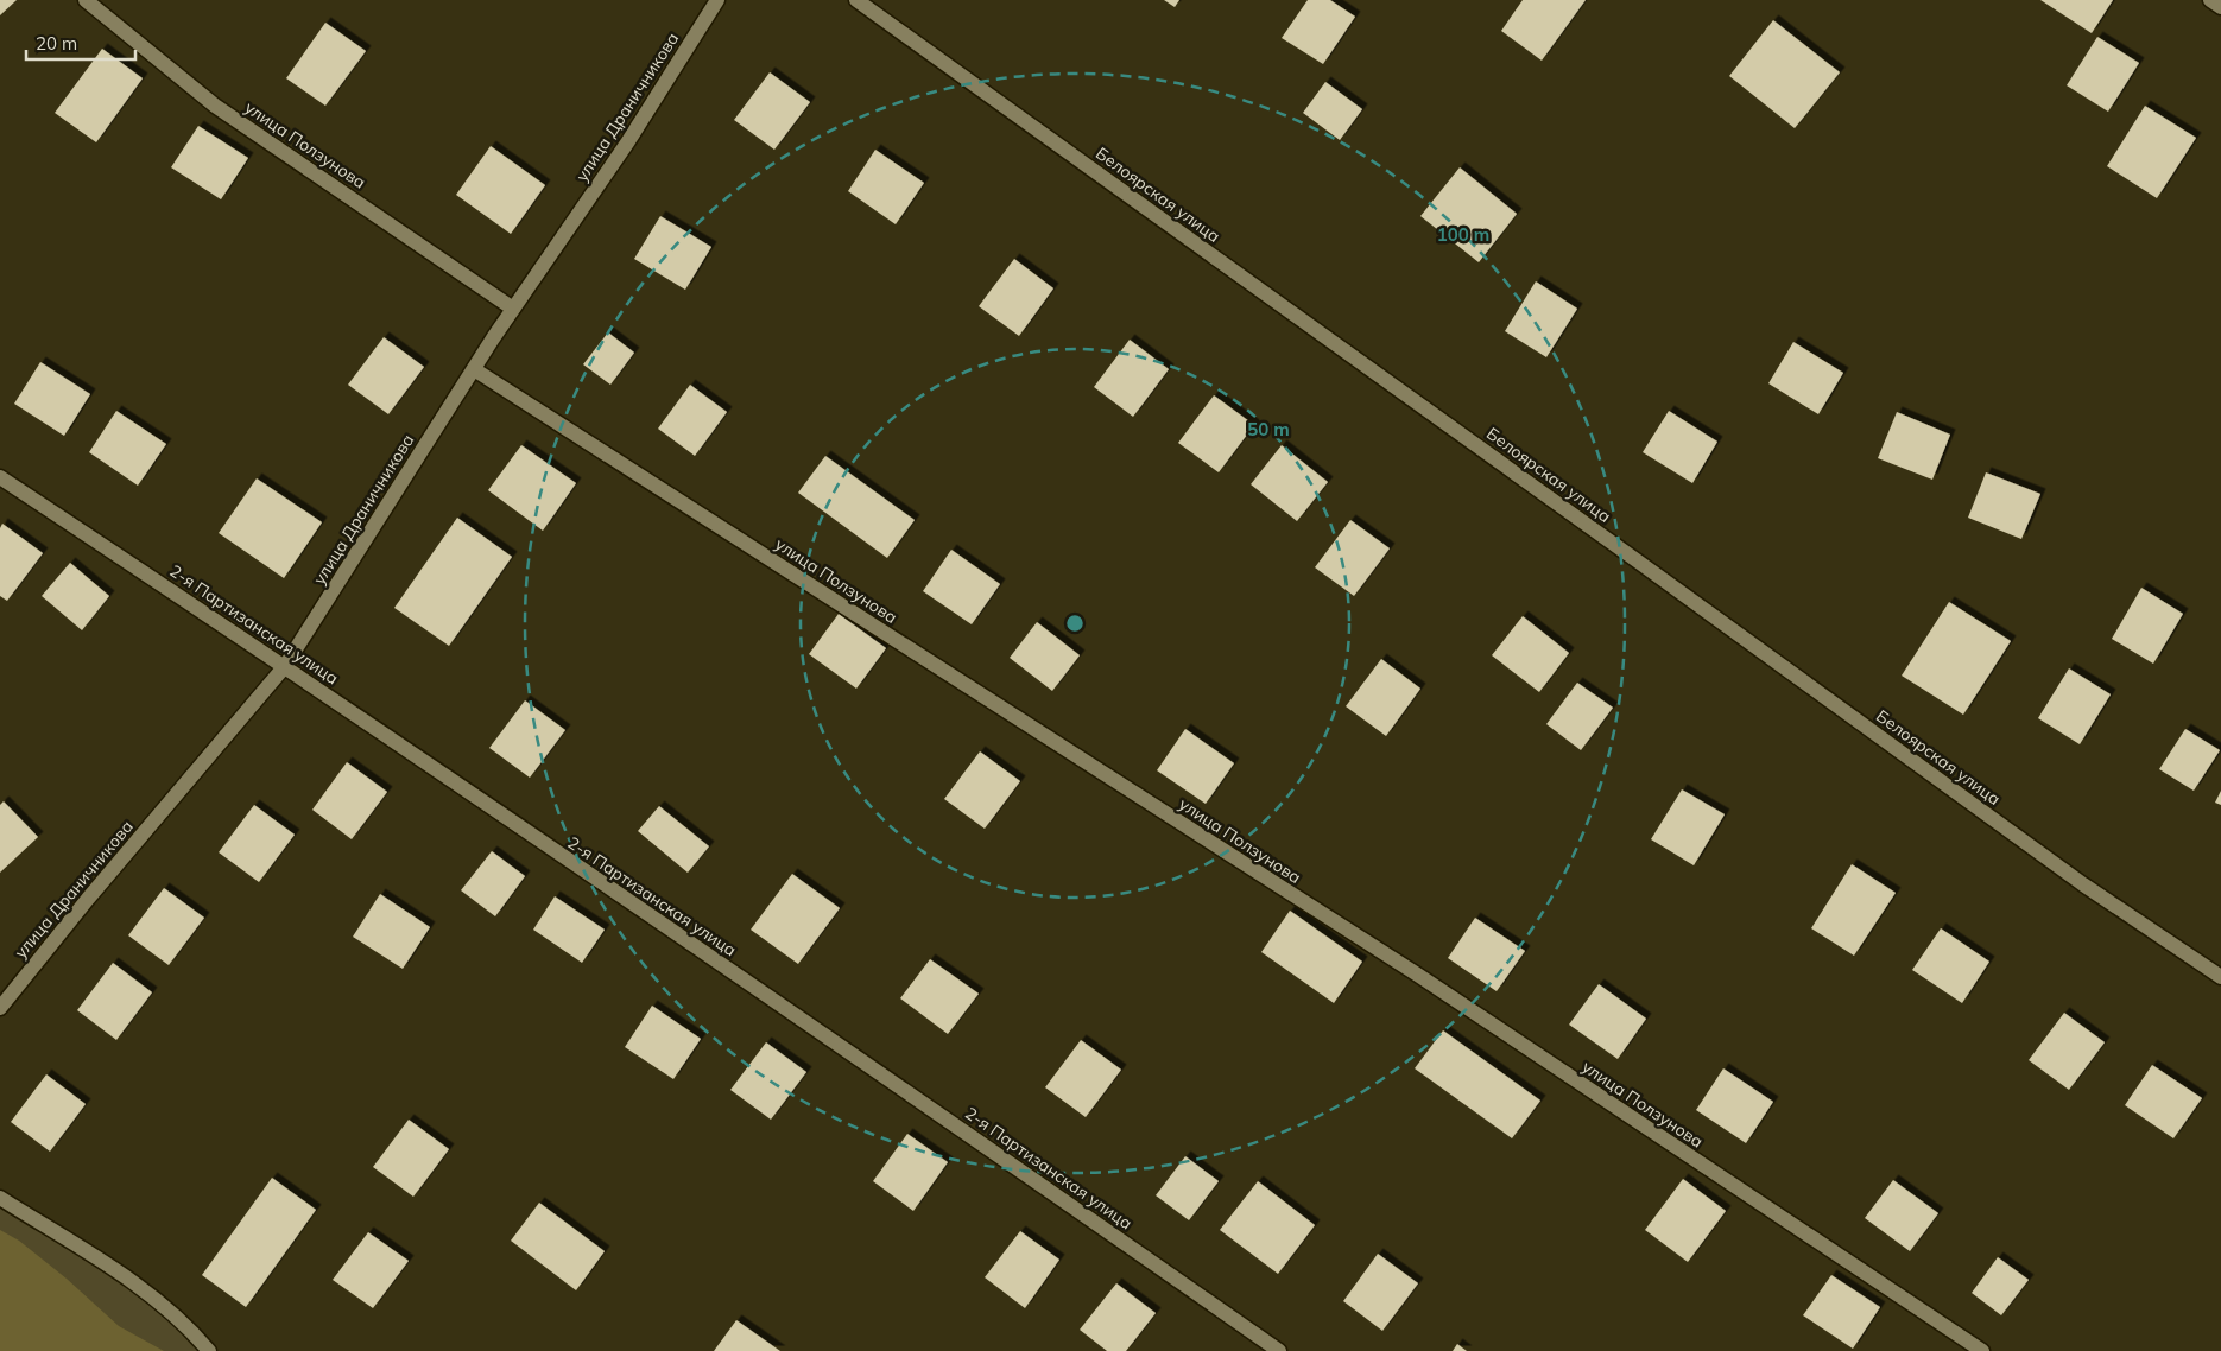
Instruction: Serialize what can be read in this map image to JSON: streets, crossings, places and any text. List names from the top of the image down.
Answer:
{
  "streets": {
    "street": [
      "улица Драничникова",
      "улица Ползунова",
      "Белоярская улица",
      "2-я Партизанская улица"
    ]
  },
  "crossings": [
    ["улица Драничникова", "улица Ползунова"],
    ["улица Драничникова", "2-я Партизанская улица"]
  ],
  "scale_bar": "20 m",
  "rings": ["100 m", "50 m"]
}
